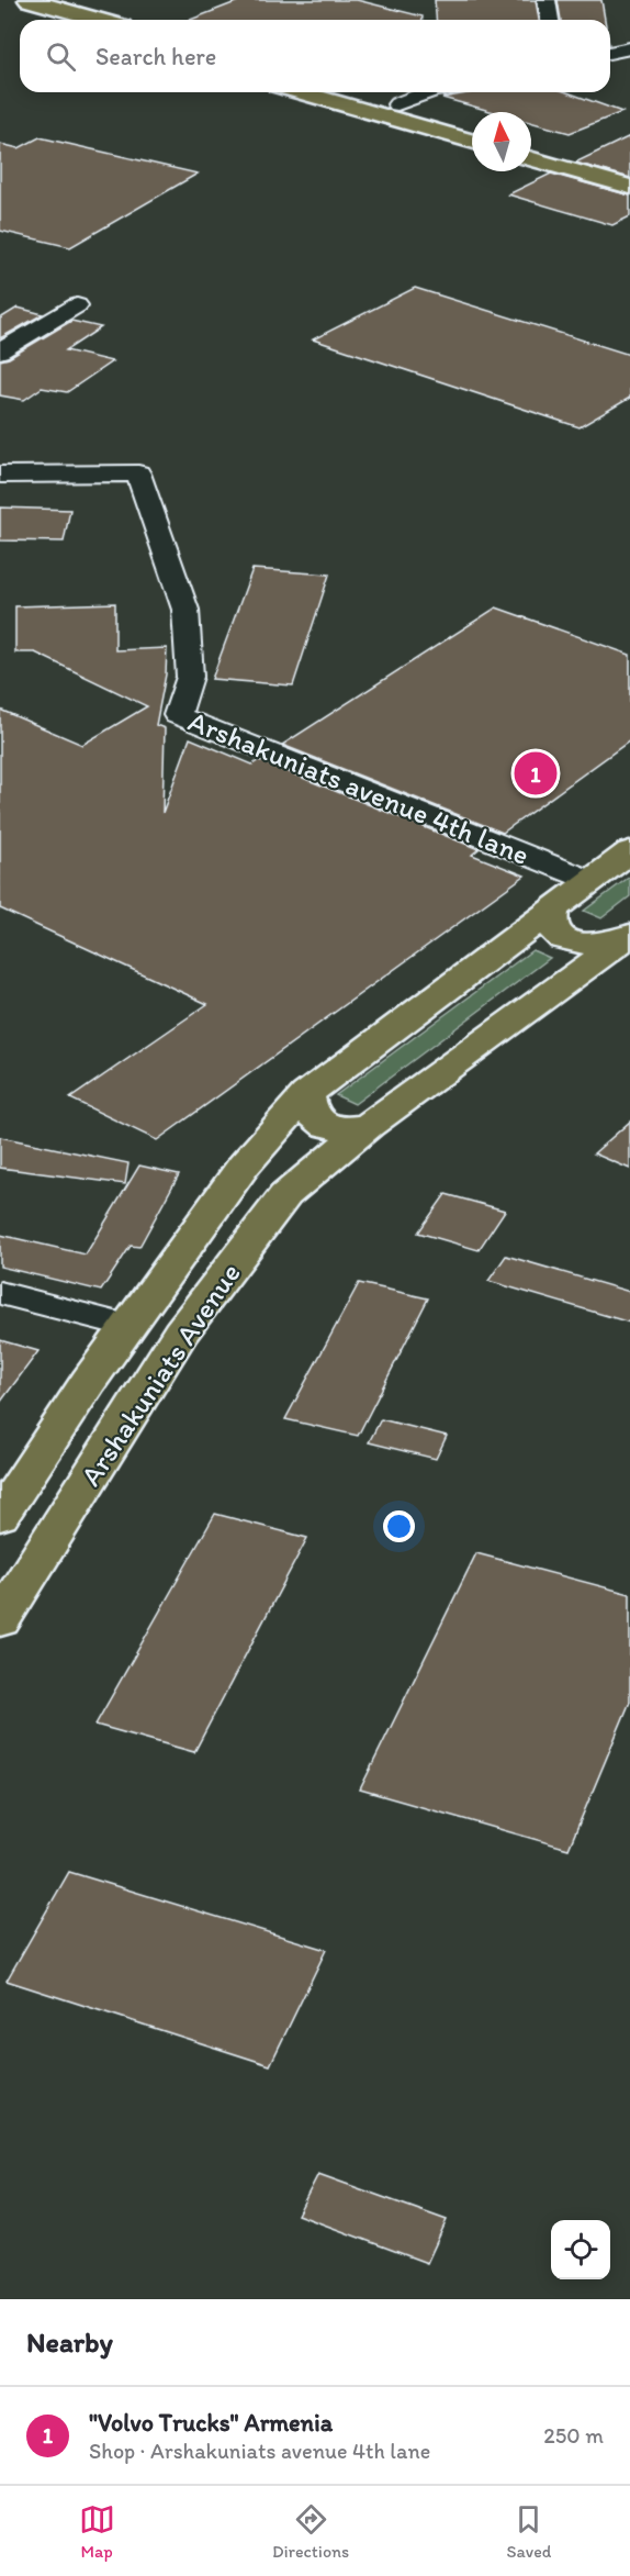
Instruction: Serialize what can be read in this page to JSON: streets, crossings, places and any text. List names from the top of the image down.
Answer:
{
  "streets": {
    "main road": ["Arshakuniats Avenue"],
    "street": ["Arshakuniats avenue 4th lane"]
  },
  "crossings": [
    ["Arshakuniats avenue 4th lane", "Arshakuniats Avenue"]
  ],
  "north": "top",
  "page": {
    "search": "Search here",
    "pins": "1",
    "heading": "Nearby",
    "list": [
      {
        "mark": "1",
        "name": "\"Volvo Trucks\" Armenia",
        "note": "Shop · Arshakuniats avenue 4th lane",
        "value": "250 m"
      }
    ],
    "nav": ["Map", "Directions", "Saved"]
  }
}
